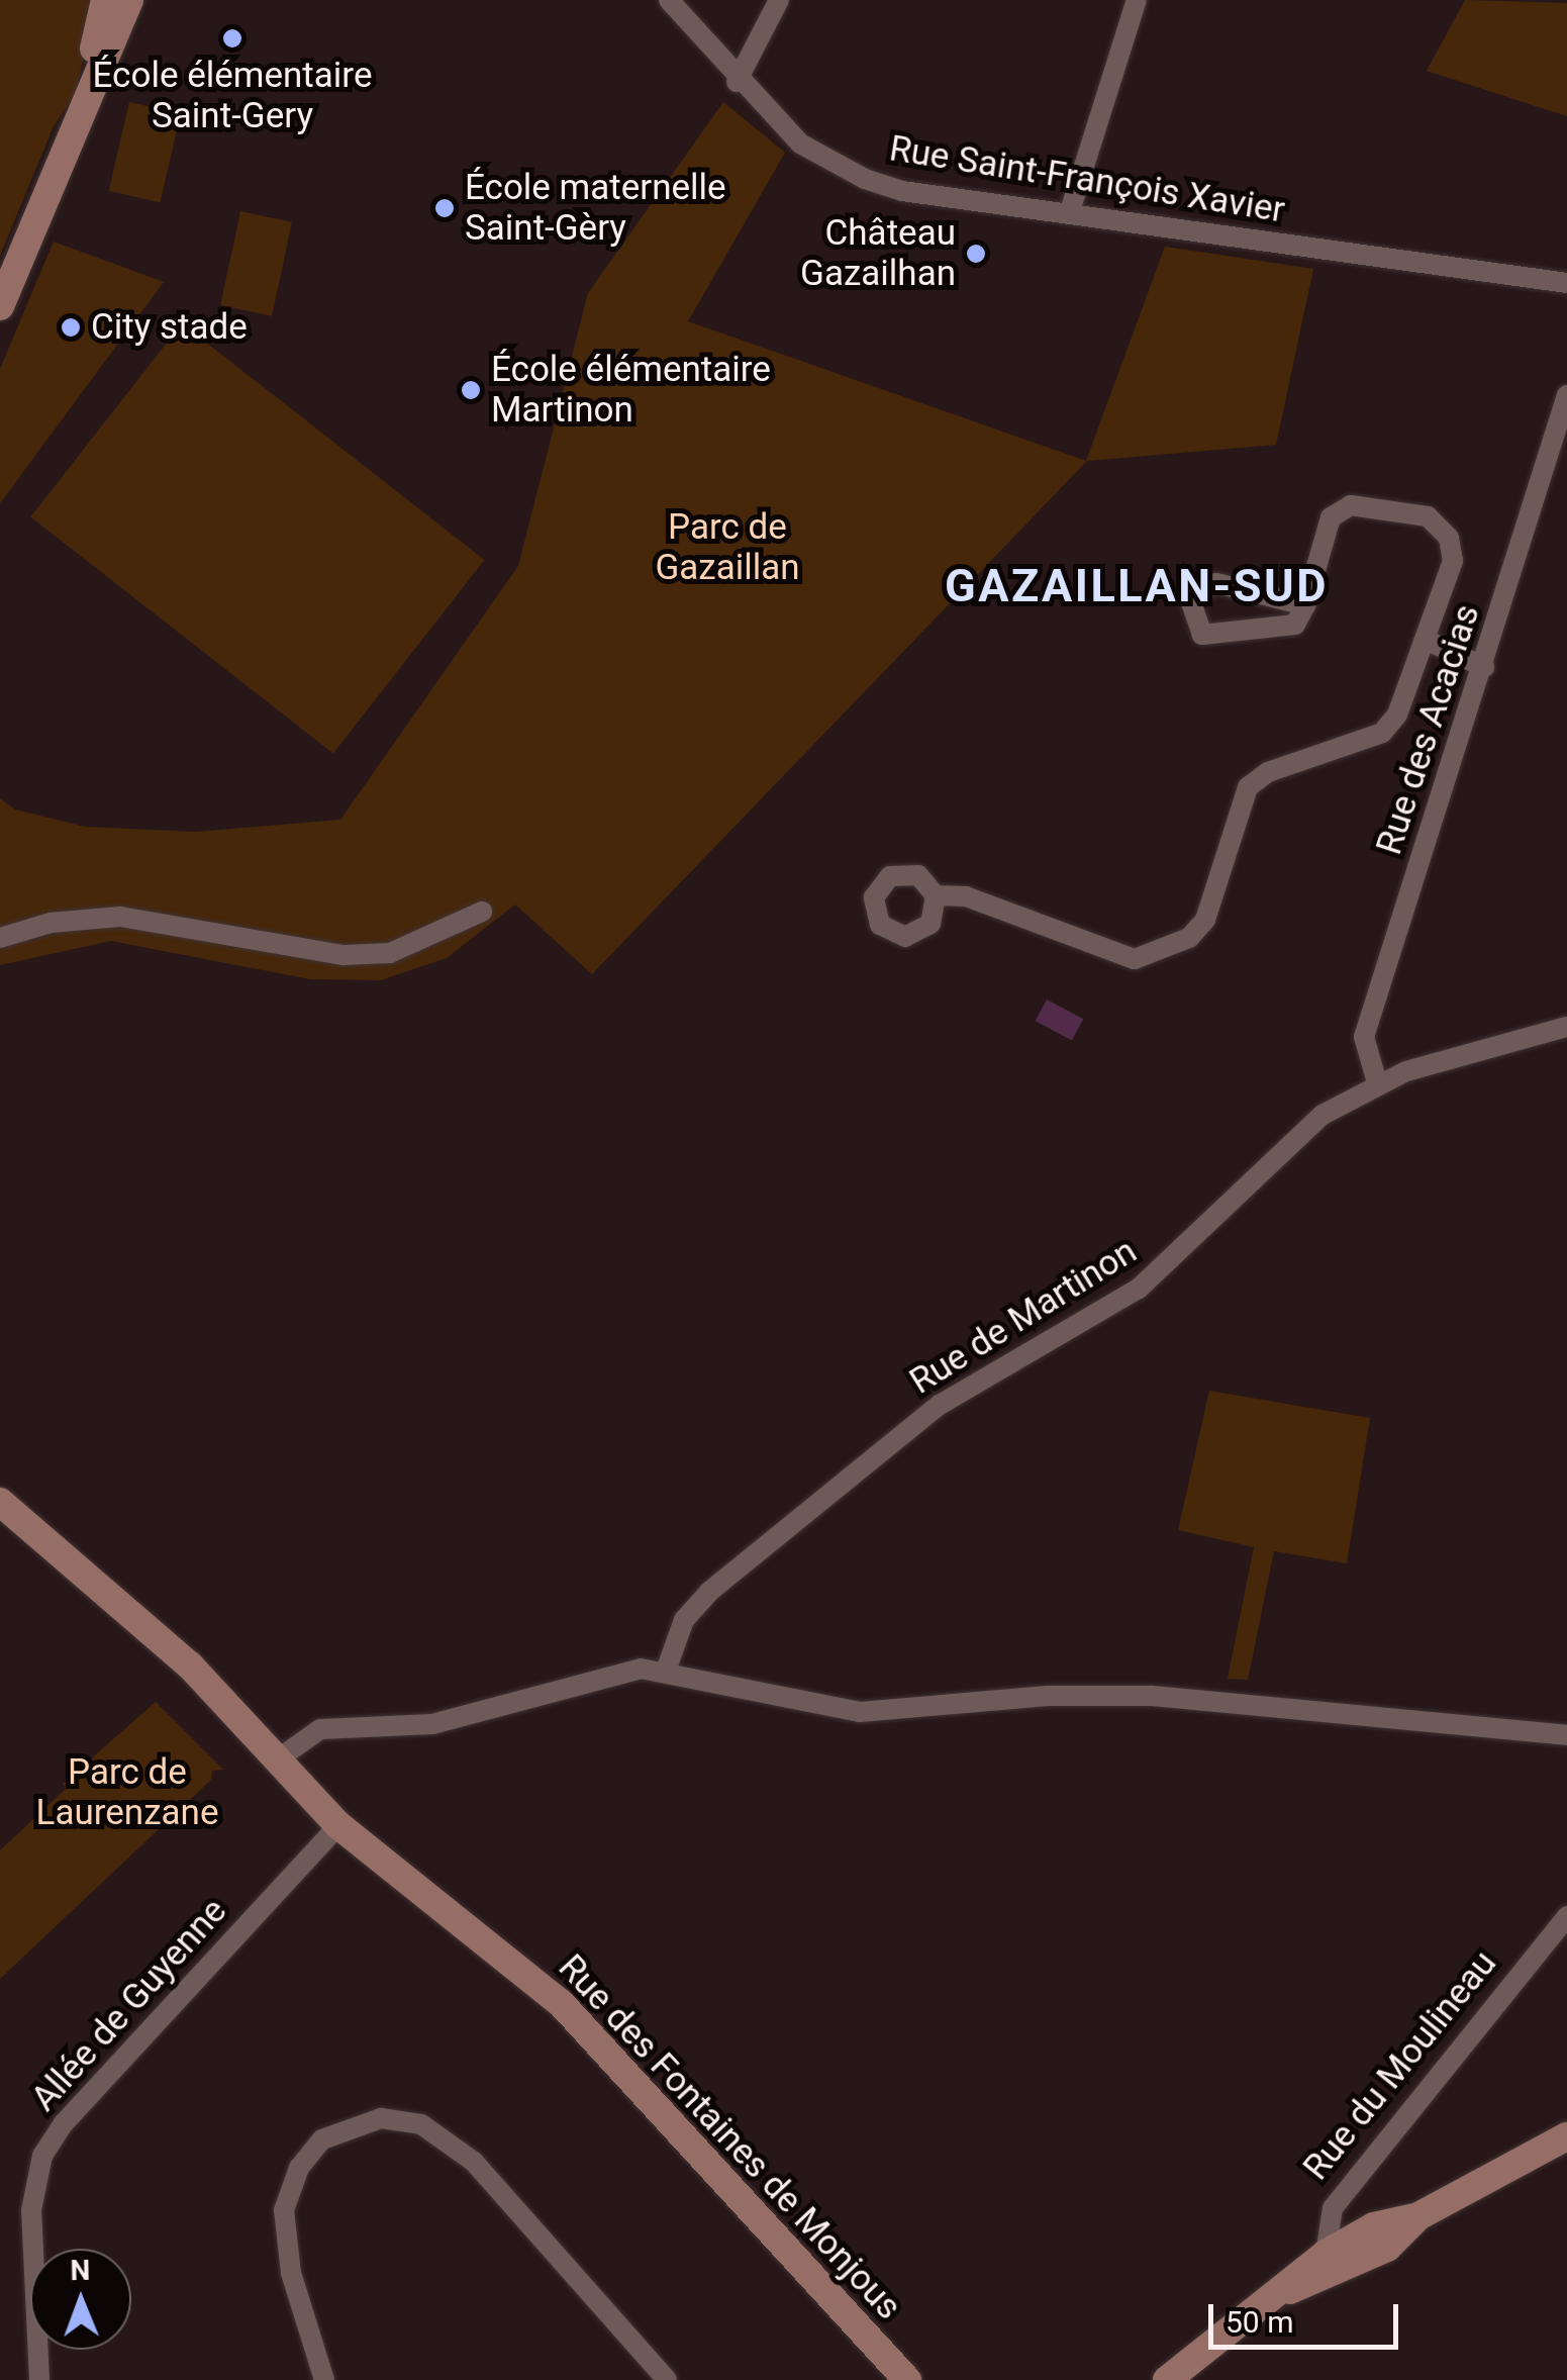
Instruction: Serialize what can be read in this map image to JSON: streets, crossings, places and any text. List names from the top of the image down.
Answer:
{
  "streets": {
    "street": [
      "Rue Saint-François Xavier",
      "Rue des Acacias",
      "Rue de Martinon",
      "Allée de Guyenne",
      "Rue du Moulineau",
      "Rue des Fontaines de Monjous"
    ]
  },
  "crossings": [
    ["Rue des Acacias", "Rue de Martinon"],
    ["Allée de Guyenne", "Rue des Fontaines de Monjous"]
  ],
  "districts": ["GAZAILLAN-SUD"],
  "parks": ["Parc de Gazaillan", "Parc de Laurenzane"],
  "places": [
    "École élémentaire Saint-Gery",
    "École maternelle Saint-Gèry",
    "Château Gazailhan",
    "City stade",
    "École élémentaire Martinon"
  ],
  "scale_bar": "50 m",
  "north": "top"
}
